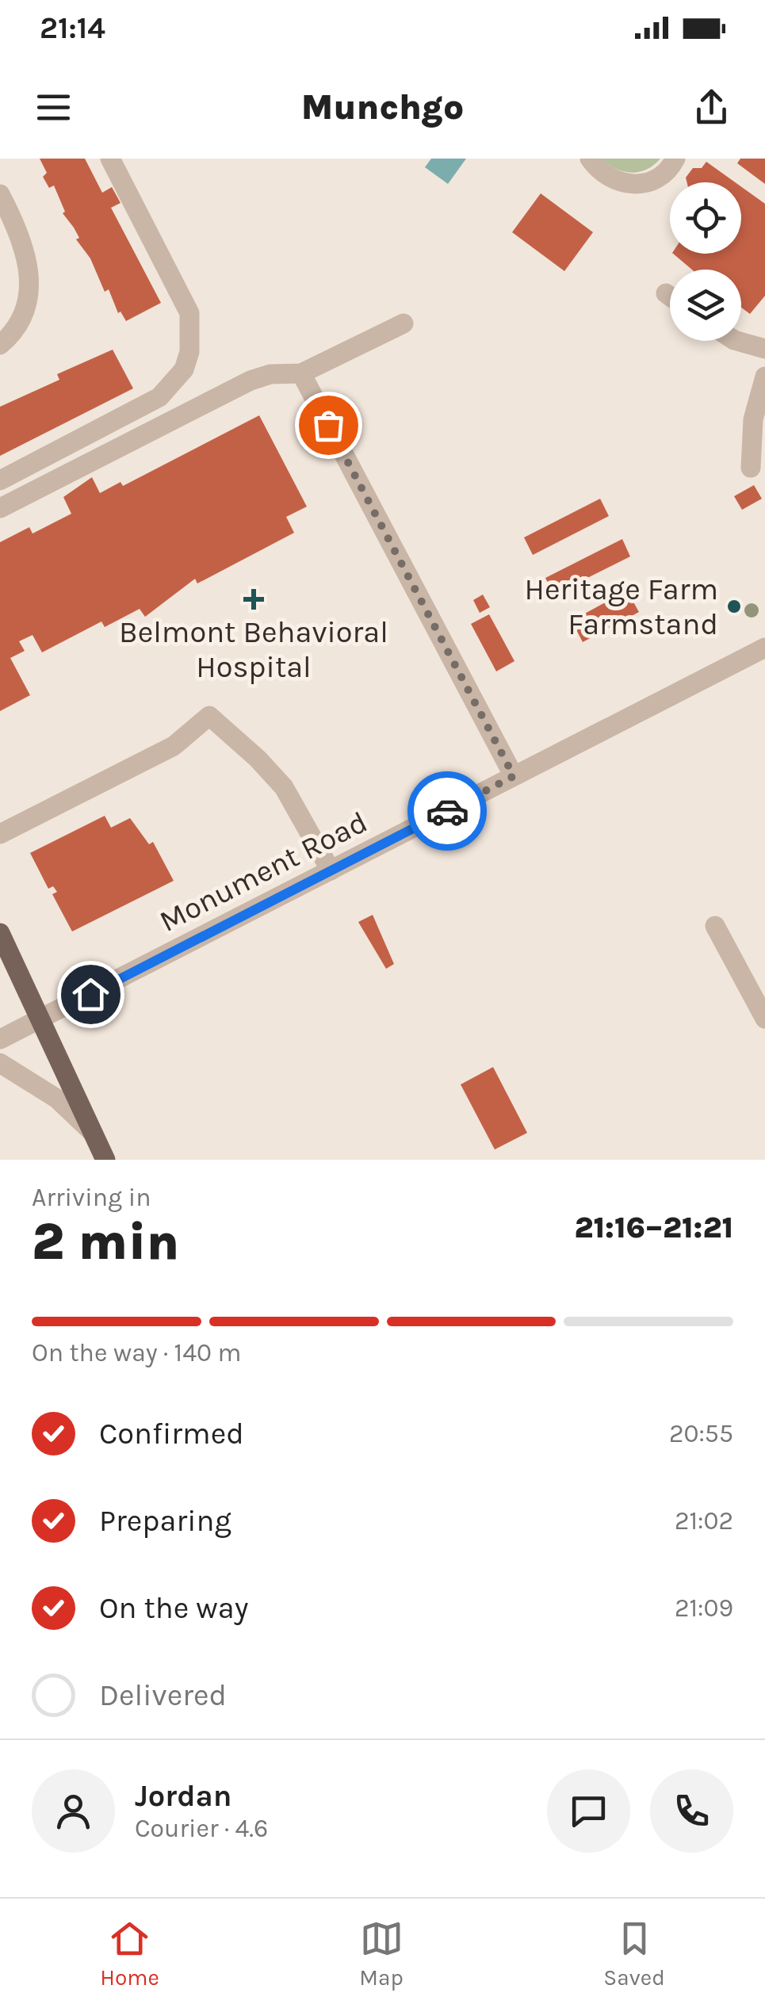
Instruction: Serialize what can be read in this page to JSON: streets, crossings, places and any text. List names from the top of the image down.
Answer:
{
  "streets": {
    "street": ["Monument Road"]
  },
  "places": {
    "health": ["Belmont Behavioral Hospital"],
    "other": ["Heritage Farm Farmstand"]
  },
  "page": {
    "status": "21:14",
    "header": "Munchgo",
    "heading": ["2 min", "Arriving in", "21:16–21:21"],
    "panel": ["Jordan", "Courier · 4.6"],
    "bar": "On the way · 140 m",
    "list": [
      ["Confirmed", "20:55"],
      ["Preparing", "21:02"],
      ["On the way", "21:09"],
      "Delivered"
    ],
    "tabs": ["Home", "Map", "Saved"]
  }
}
